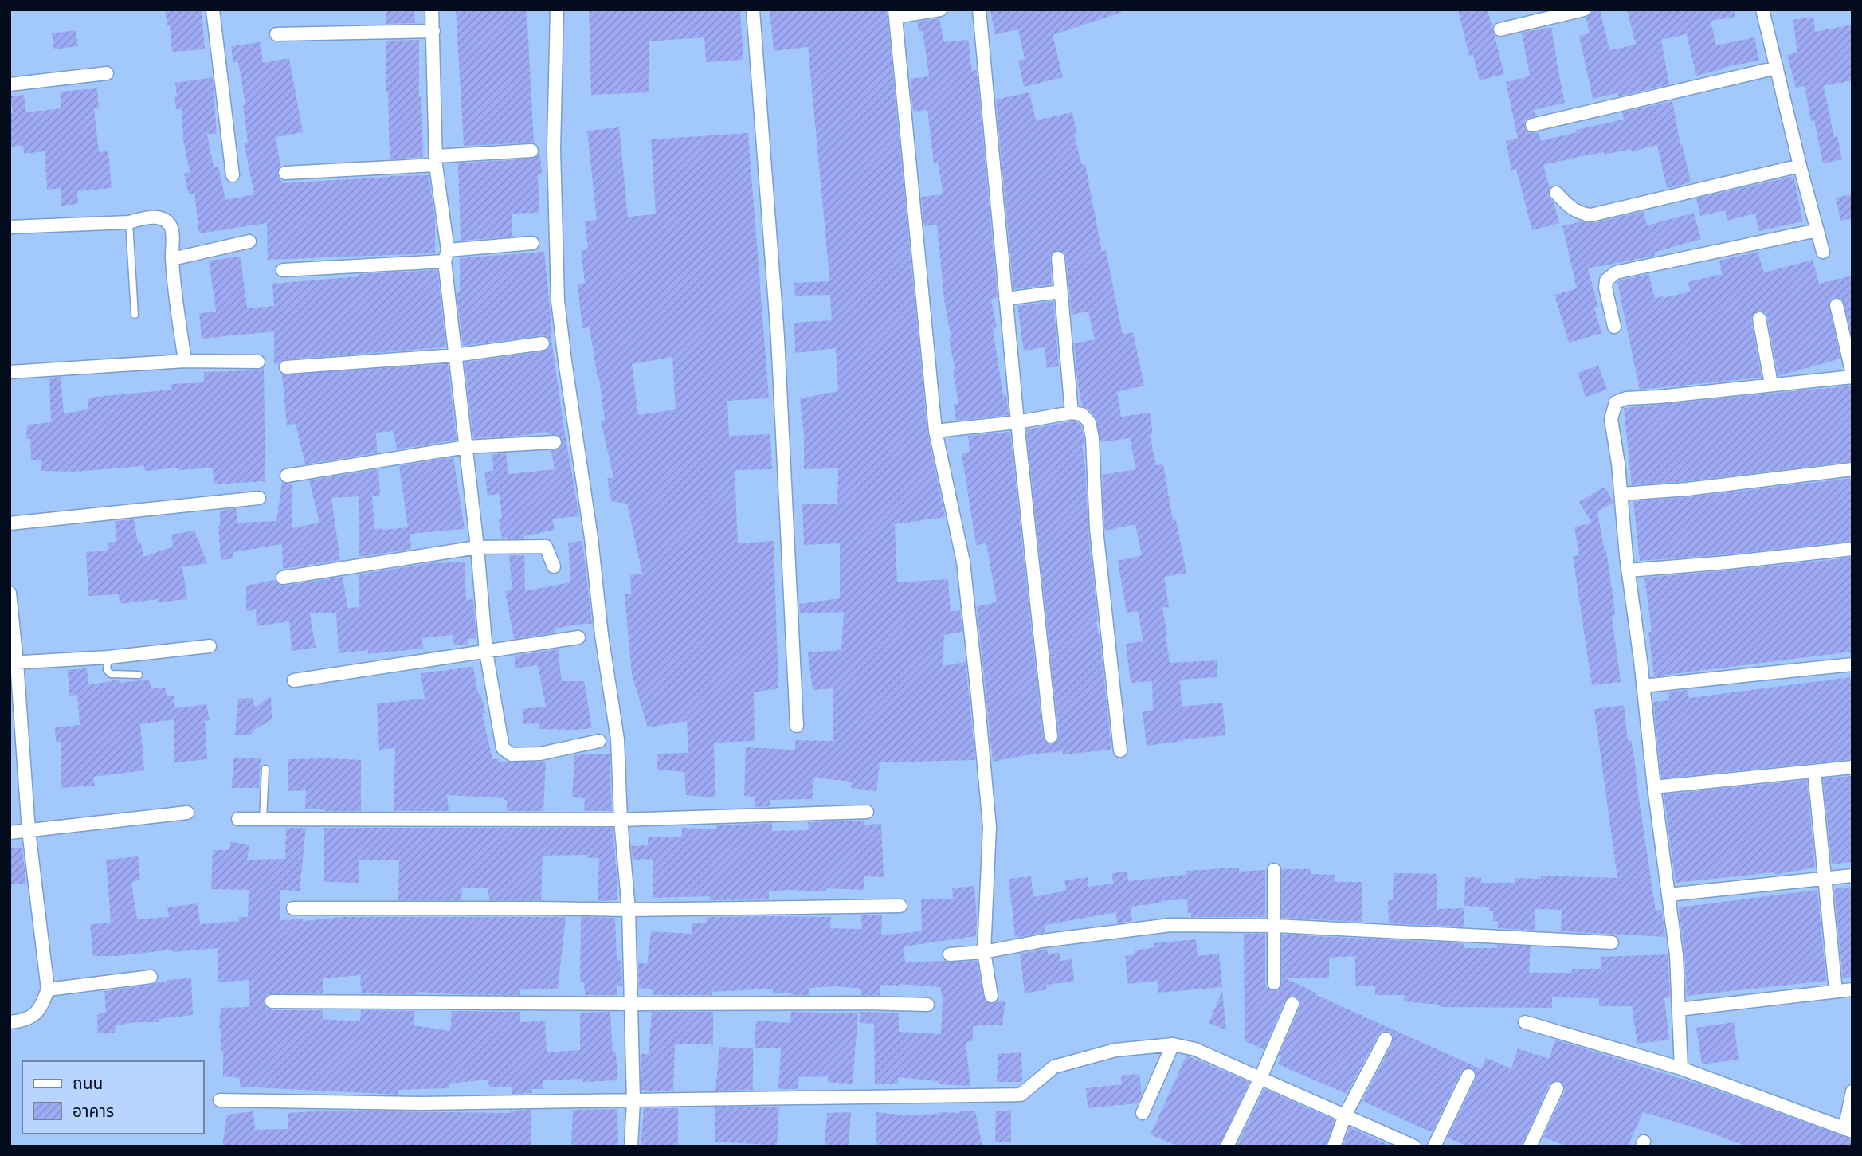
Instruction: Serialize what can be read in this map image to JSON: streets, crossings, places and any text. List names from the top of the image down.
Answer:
{
  "legend": ["ถนน", "อาคาร"]
}
